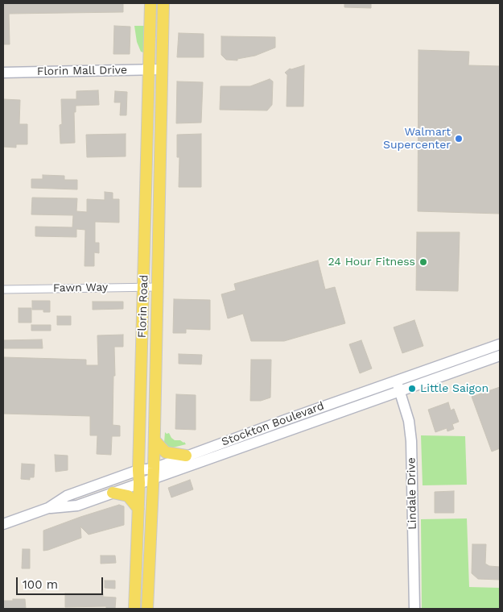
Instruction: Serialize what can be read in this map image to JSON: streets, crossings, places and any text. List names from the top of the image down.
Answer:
{
  "streets": {
    "main road": [
      "Florin Mall Drive",
      "Florin Road",
      "Stockton Boulevard",
      "Lindale Drive"
    ],
    "street": ["Fawn Way"]
  },
  "crossings": [
    ["Florin Mall Drive", "Florin Road"],
    ["Fawn Way", "Florin Road"],
    ["Florin Road", "Stockton Boulevard"],
    ["Stockton Boulevard", "Lindale Drive"]
  ],
  "places": ["Walmart Supercenter", "24 Hour Fitness", "Little Saigon"],
  "scale_bar": "100 m"
}
